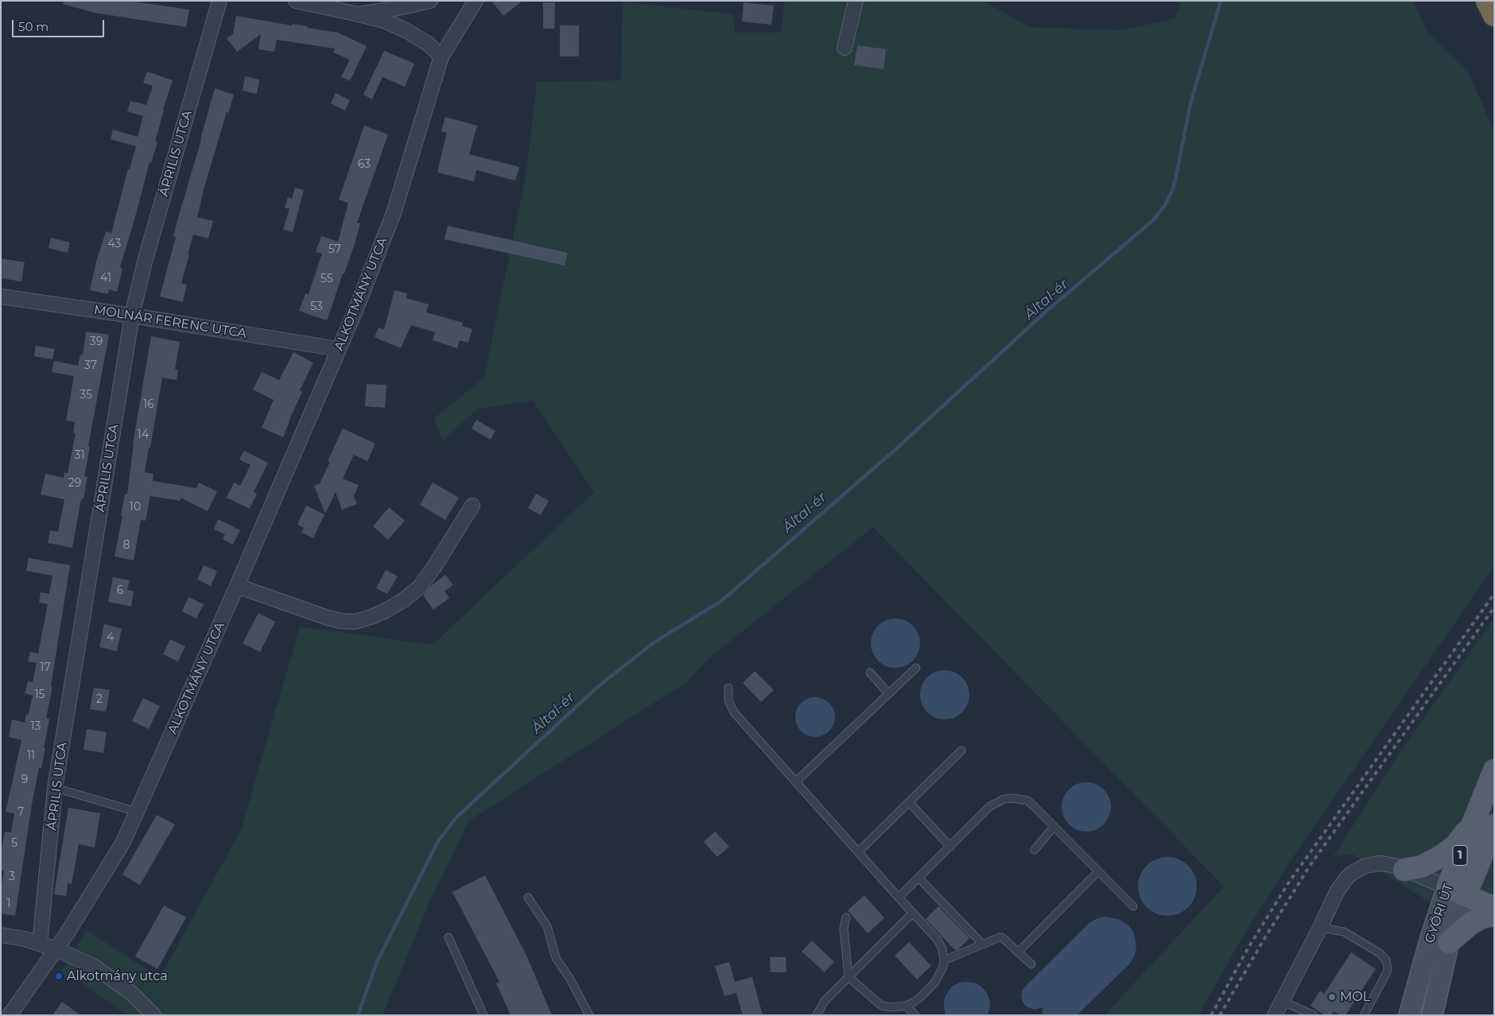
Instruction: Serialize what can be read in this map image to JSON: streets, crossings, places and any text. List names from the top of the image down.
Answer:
{
  "streets": {
    "main road": ["1", "GYŐRI ÚT"],
    "street": ["ÁPRILIS UTCA", "ALKOTMÁNY UTCA", "MOLNÁR FERENC UTCA"]
  },
  "crossings": [
    ["ÁPRILIS UTCA", "MOLNÁR FERENC UTCA"],
    ["ALKOTMÁNY UTCA", "MOLNÁR FERENC UTCA"]
  ],
  "water": ["Által-ér"],
  "places": ["Alkotmány utca", "MOL"],
  "house_numbers": [
    "63",
    "43",
    "57",
    "41",
    "55",
    "53",
    "39",
    "37",
    "35",
    "16",
    "14",
    "31",
    "29",
    "10",
    "8",
    "6",
    "4",
    "17",
    "15",
    "2",
    "13",
    "11",
    "9",
    "7",
    "5",
    "3",
    "1"
  ],
  "scale_bar": "50 m"
}
